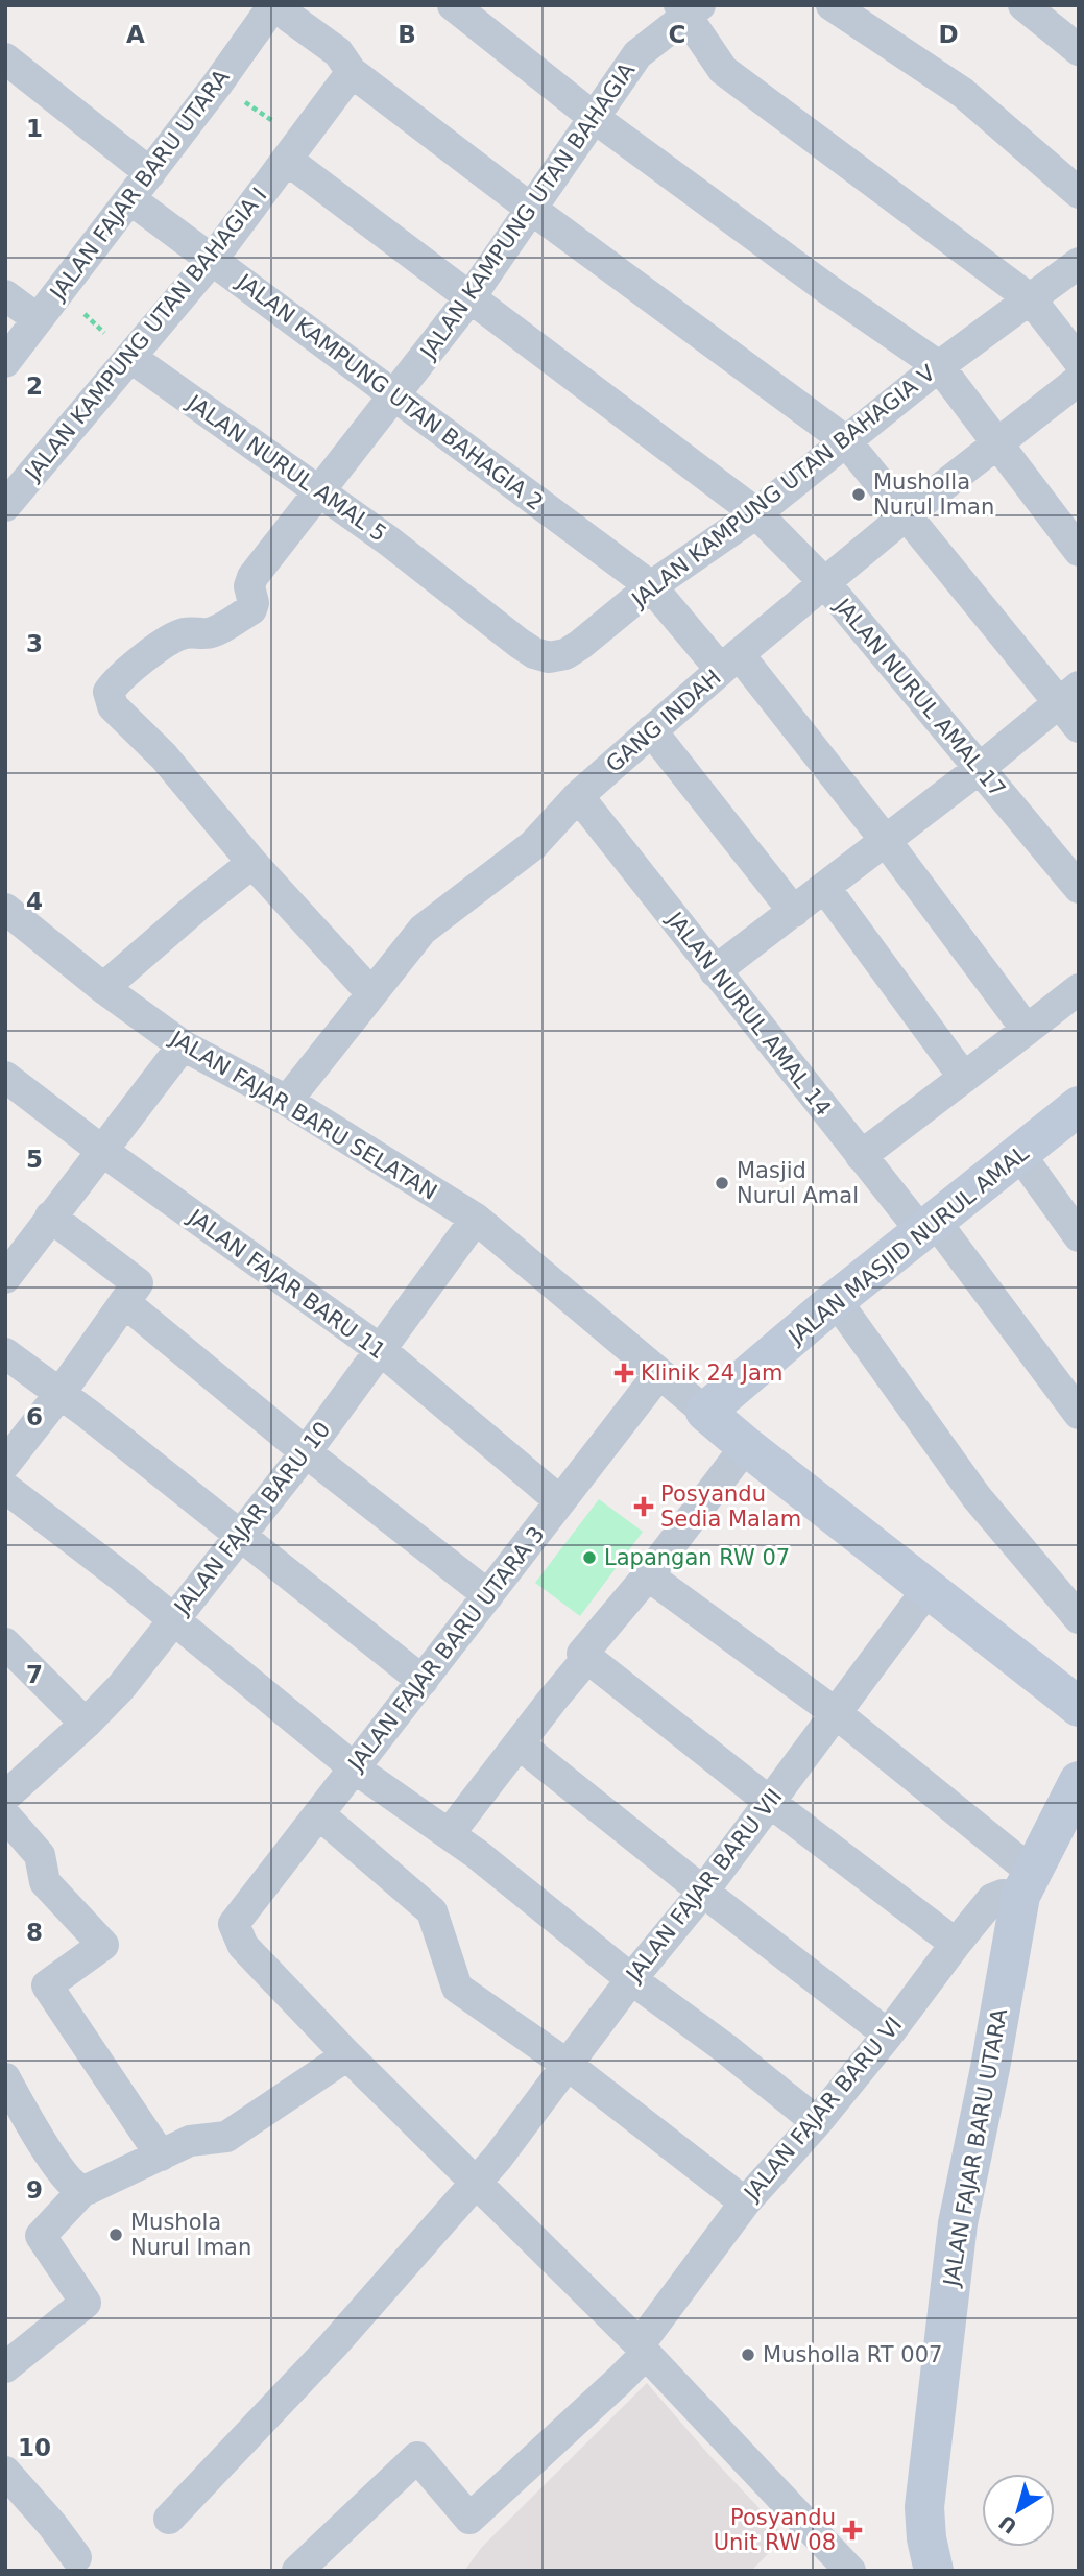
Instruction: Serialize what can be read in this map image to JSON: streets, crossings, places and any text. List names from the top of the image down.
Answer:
{
  "streets": {
    "street": [
      "JALAN FAJAR BARU UTARA",
      "JALAN KAMPUNG UTAN BAHAGIA",
      "JALAN KAMPUNG UTAN BAHAGIA I",
      "JALAN KAMPUNG UTAN BAHAGIA 2",
      "JALAN NURUL AMAL 5",
      "JALAN KAMPUNG UTAN BAHAGIA V",
      "JALAN NURUL AMAL 17",
      "GANG INDAH",
      "JALAN NURUL AMAL 14",
      "JALAN FAJAR BARU SELATAN",
      "JALAN MASJID NURUL AMAL",
      "JALAN FAJAR BARU 11",
      "JALAN FAJAR BARU 10",
      "JALAN FAJAR BARU UTARA 3",
      "JALAN FAJAR BARU VII",
      "JALAN FAJAR BARU VI"
    ]
  },
  "crossings": [
    ["JALAN FAJAR BARU UTARA", "JALAN KAMPUNG UTAN BAHAGIA 2"],
    ["JALAN FAJAR BARU UTARA", "JALAN FAJAR BARU VI"],
    ["JALAN KAMPUNG UTAN BAHAGIA", "JALAN KAMPUNG UTAN BAHAGIA 2"],
    ["JALAN KAMPUNG UTAN BAHAGIA", "JALAN NURUL AMAL 5"],
    ["JALAN KAMPUNG UTAN BAHAGIA", "JALAN NURUL AMAL 17"],
    ["JALAN KAMPUNG UTAN BAHAGIA I", "JALAN KAMPUNG UTAN BAHAGIA 2"],
    ["JALAN KAMPUNG UTAN BAHAGIA I", "JALAN NURUL AMAL 5"],
    ["JALAN KAMPUNG UTAN BAHAGIA I", "JALAN NURUL AMAL 17"],
    ["JALAN KAMPUNG UTAN BAHAGIA 2", "JALAN KAMPUNG UTAN BAHAGIA V"],
    ["JALAN KAMPUNG UTAN BAHAGIA 2", "GANG INDAH"],
    ["JALAN NURUL AMAL 5", "JALAN KAMPUNG UTAN BAHAGIA V"],
    ["JALAN KAMPUNG UTAN BAHAGIA V", "JALAN NURUL AMAL 17"],
    ["JALAN NURUL AMAL 17", "GANG INDAH"],
    ["GANG INDAH", "JALAN NURUL AMAL 14"],
    ["GANG INDAH", "JALAN FAJAR BARU SELATAN"],
    ["JALAN NURUL AMAL 14", "JALAN MASJID NURUL AMAL"],
    ["JALAN FAJAR BARU SELATAN", "JALAN MASJID NURUL AMAL"],
    ["JALAN FAJAR BARU SELATAN", "JALAN FAJAR BARU 10"],
    ["JALAN FAJAR BARU SELATAN", "JALAN FAJAR BARU UTARA 3"],
    ["JALAN FAJAR BARU SELATAN", "JALAN FAJAR BARU VII"],
    ["JALAN FAJAR BARU 11", "JALAN FAJAR BARU 10"],
    ["JALAN FAJAR BARU 11", "JALAN FAJAR BARU UTARA 3"]
  ],
  "places": {
    "other": [
      "Musholla Nurul Iman",
      "Masjid Nurul Amal",
      "Lapangan RW 07",
      "Mushola Nurul Iman",
      "Musholla RT 007"
    ],
    "health": ["Klinik 24 Jam", "Posyandu Sedia Malam", "Posyandu Unit RW 08"]
  },
  "north": "bottom left",
  "grid": {
    "columns": [
      "A",
      "B",
      "C",
      "D"
    ],
    "rows": [
      "1",
      "2",
      "3",
      "4",
      "5",
      "6",
      "7",
      "8",
      "9",
      "10"
    ]
  }
}
